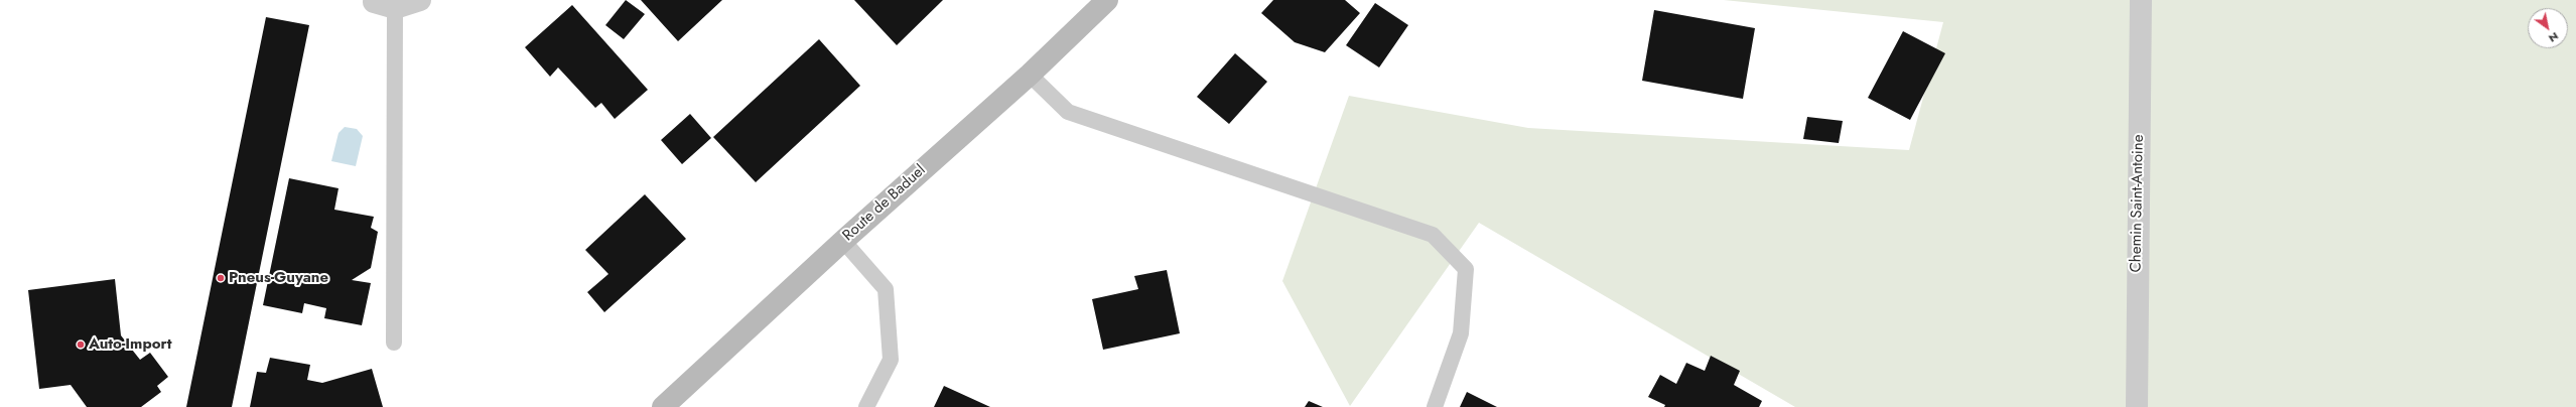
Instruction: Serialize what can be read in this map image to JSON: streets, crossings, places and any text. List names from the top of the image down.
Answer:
{
  "streets": {
    "main road": ["Route de Baduel"],
    "street": ["Chemin Saint-Antoine"]
  },
  "places": ["Pneus-Guyane", "Auto-Import"],
  "north": "bottom right"
}
